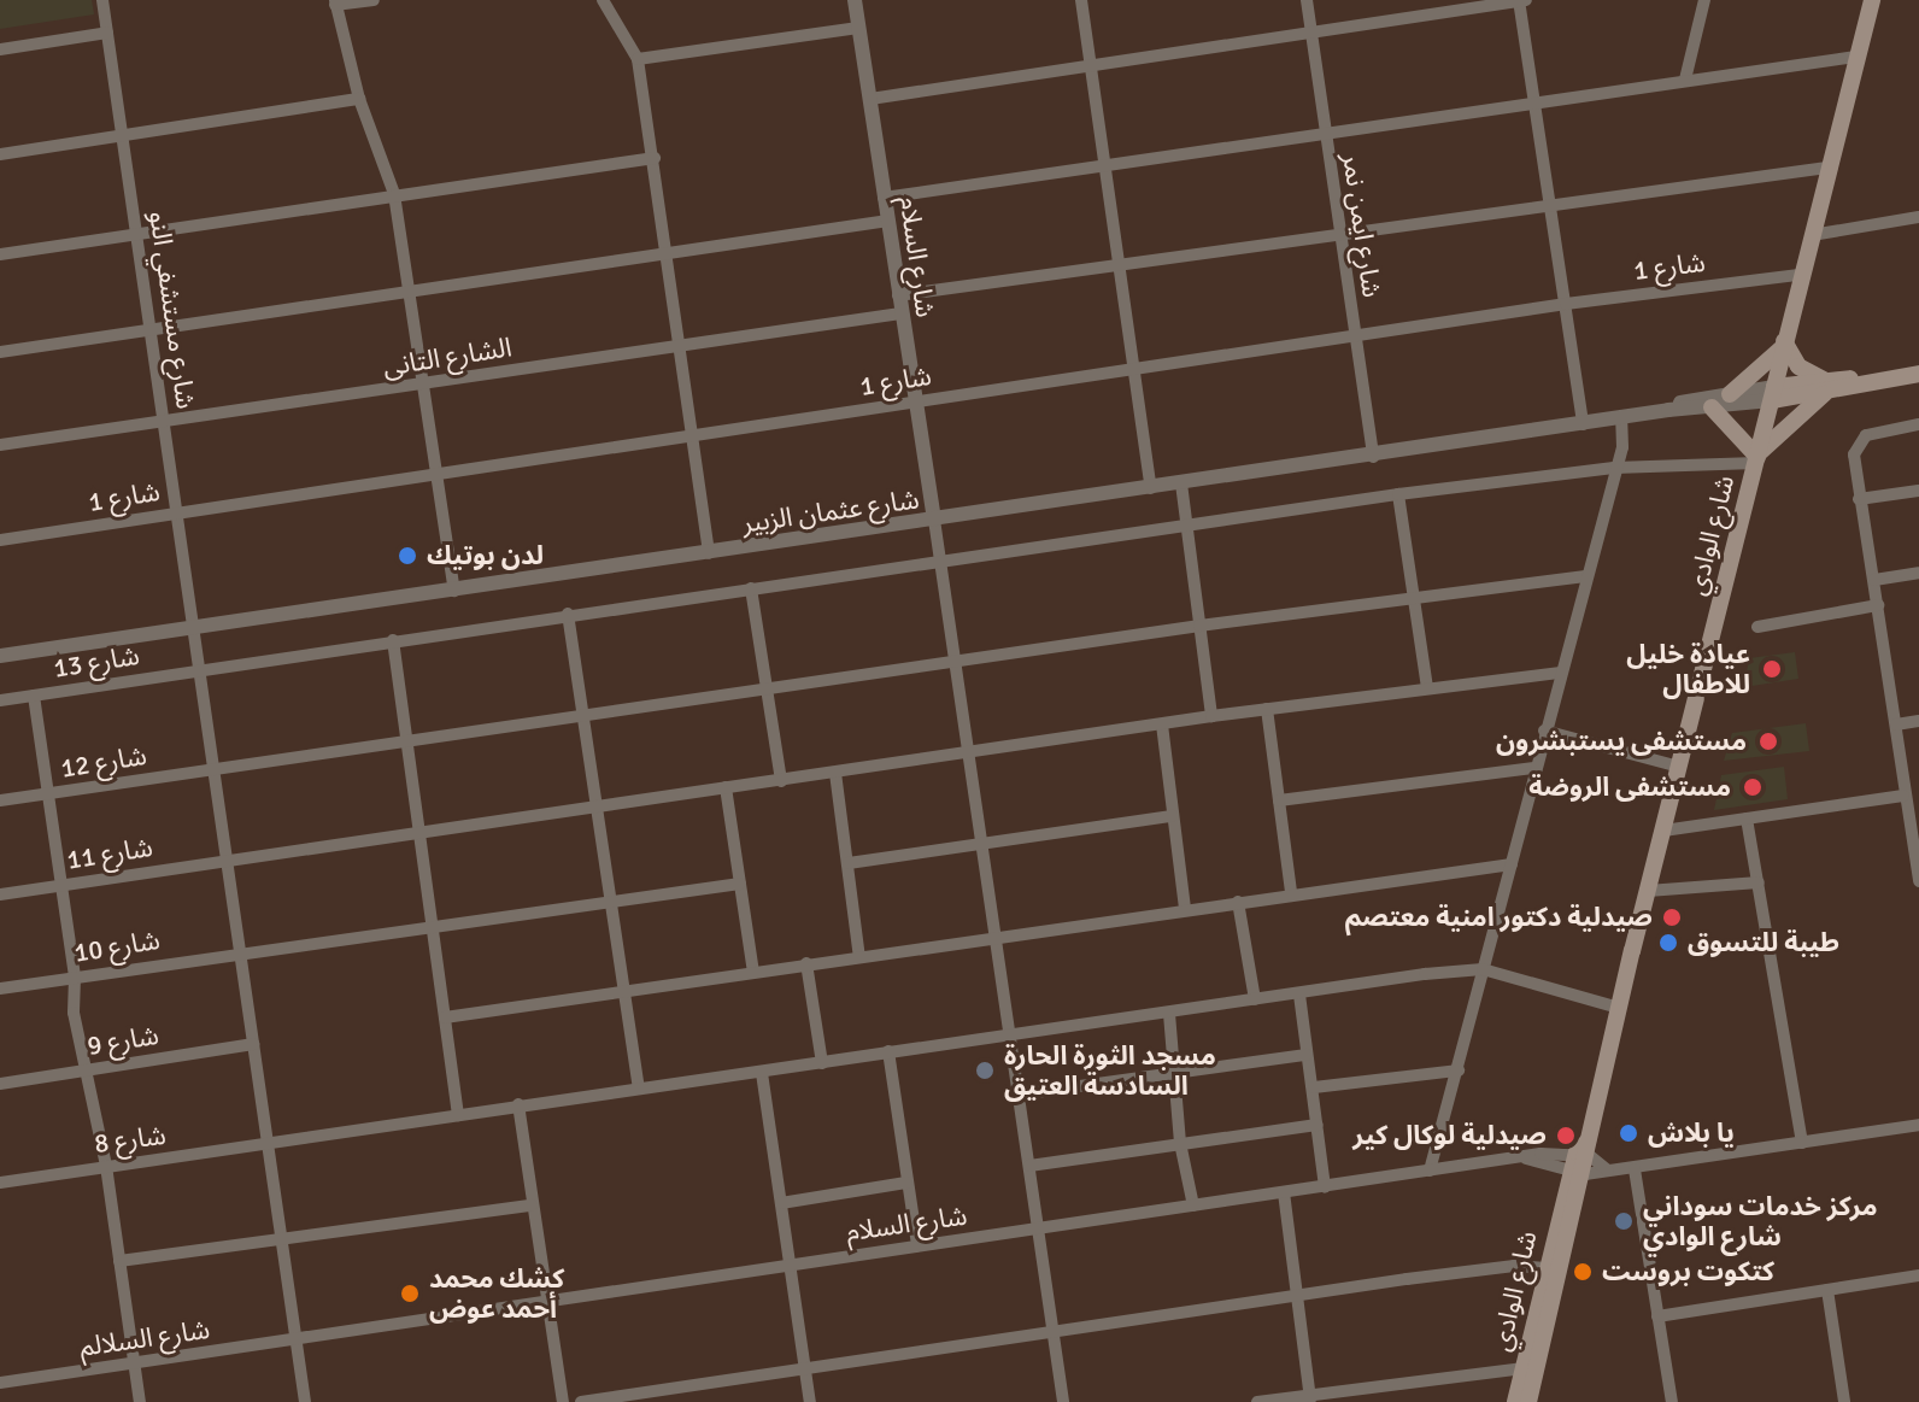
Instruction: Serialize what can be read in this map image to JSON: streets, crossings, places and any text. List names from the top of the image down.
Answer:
{
  "streets": {
    "main road": ["شارع الوادي"],
    "street": [
      "شارع ايمن نمر",
      "شارع السلام",
      "شارع 1",
      "شارع مستشفي النو",
      "الشارع التانى",
      "شارع عثمان الزبير",
      "شارع 13",
      "شارع 12",
      "شارع 11",
      "شارع 10",
      "شارع 9",
      "شارع 8",
      "شارع السلالم"
    ]
  },
  "crossings": [
    ["شارع ايمن نمر", "شارع 1"],
    ["شارع ايمن نمر", "شارع عثمان الزبير"],
    ["شارع السلام", "شارع 1"],
    ["شارع السلام", "شارع مستشفي النو"],
    ["شارع السلام", "الشارع التانى"],
    ["شارع السلام", "شارع عثمان الزبير"],
    ["شارع السلام", "شارع الوادي"],
    ["شارع السلام", "شارع السلالم"],
    ["شارع 1", "شارع مستشفي النو"],
    ["شارع 1", "شارع الوادي"],
    ["شارع مستشفي النو", "الشارع التانى"],
    ["شارع مستشفي النو", "شارع عثمان الزبير"],
    ["شارع مستشفي النو", "شارع 13"],
    ["شارع مستشفي النو", "شارع 12"],
    ["شارع مستشفي النو", "شارع 11"],
    ["شارع مستشفي النو", "شارع 10"],
    ["شارع مستشفي النو", "شارع 9"],
    ["شارع مستشفي النو", "شارع 8"],
    ["شارع مستشفي النو", "شارع السلالم"],
    ["شارع عثمان الزبير", "شارع الوادي"],
    ["شارع الوادي", "شارع 13"]
  ],
  "places": [
    "لدن بوتيك",
    "عيادة خليل للاطفال",
    "مستشفى يستبشرون",
    "مستشفى الروضة",
    "صيدلية دكتور امنية معتصم",
    "طيبة للتسوق",
    "مسجد الثورة الحارة السادسة العتيق",
    "يا بلاش",
    "صيدلية لوكال كير",
    "مركز خدمات سوداني شارع الوادي",
    "كتكوت بروست",
    "كشك محمد أحمد عوض"
  ]
}
